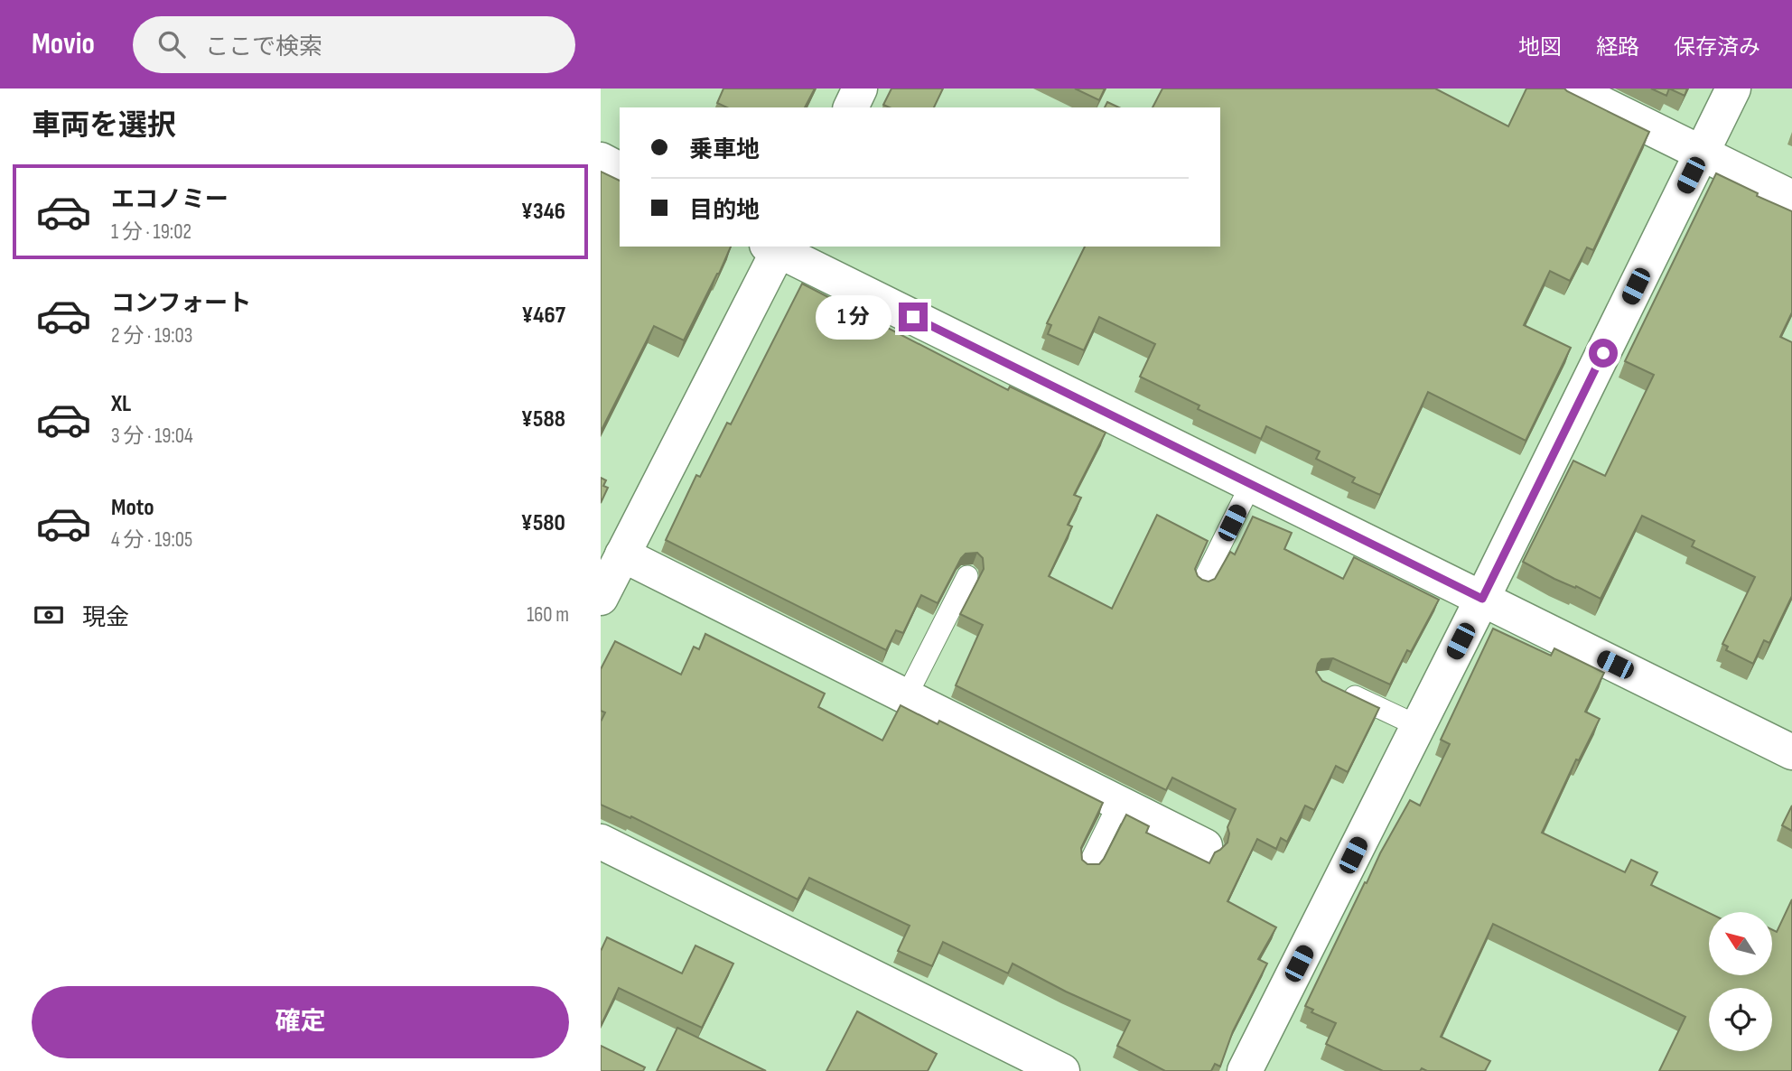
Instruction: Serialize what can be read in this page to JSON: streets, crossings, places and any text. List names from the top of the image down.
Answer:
{
  "north": "top left",
  "page": {
    "header": "Movio",
    "search": "ここで検索",
    "nav": ["地図", "経路", "保存済み"],
    "heading": "車両を選択",
    "banner": ["乗車地", "目的地"],
    "list": [
      {
        "name": "エコノミー",
        "note": "1 分 · 19:02",
        "value": "¥346"
      },
      {
        "name": "コンフォート",
        "note": "2 分 · 19:03",
        "value": "¥467"
      },
      {
        "name": "XL",
        "note": "3 分 · 19:04",
        "value": "¥588"
      },
      {
        "name": "Moto",
        "note": "4 分 · 19:05",
        "value": "¥580"
      }
    ],
    "bubble": "1 分",
    "pay": ["現金", "160 m"],
    "buttons": "確定"
  }
}
